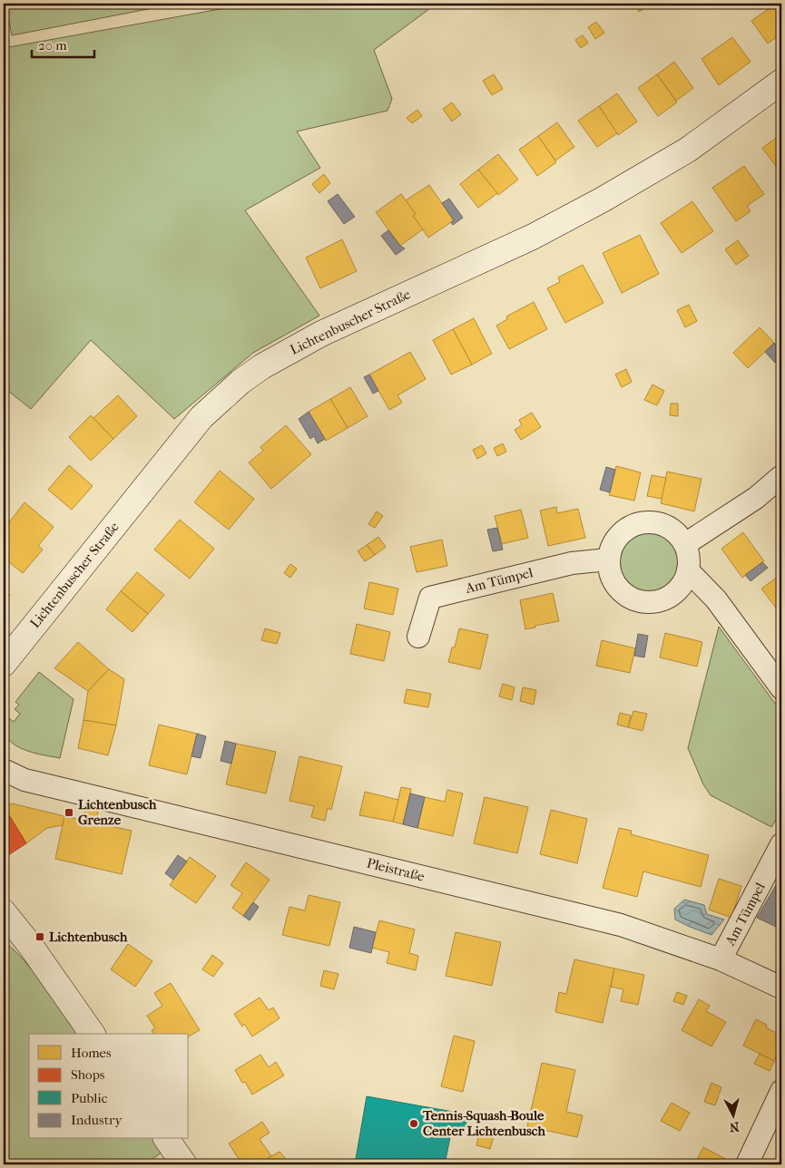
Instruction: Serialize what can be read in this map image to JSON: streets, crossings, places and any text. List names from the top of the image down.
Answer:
{
  "streets": {
    "street": ["Lichtenbuscher Straße", "Am Tümpel", "Pleistraße"]
  },
  "crossings": [
    ["Am Tümpel", "Pleistraße"]
  ],
  "places": {
    "transit": ["Lichtenbusch Grenze", "Lichtenbusch"],
    "other": ["Tennis-Squash-Boule Center Lichtenbusch"]
  },
  "legend": [
    "Homes",
    "Shops",
    "Public",
    "Industry"
  ],
  "scale_bar": "20 m",
  "north": "bottom"
}
